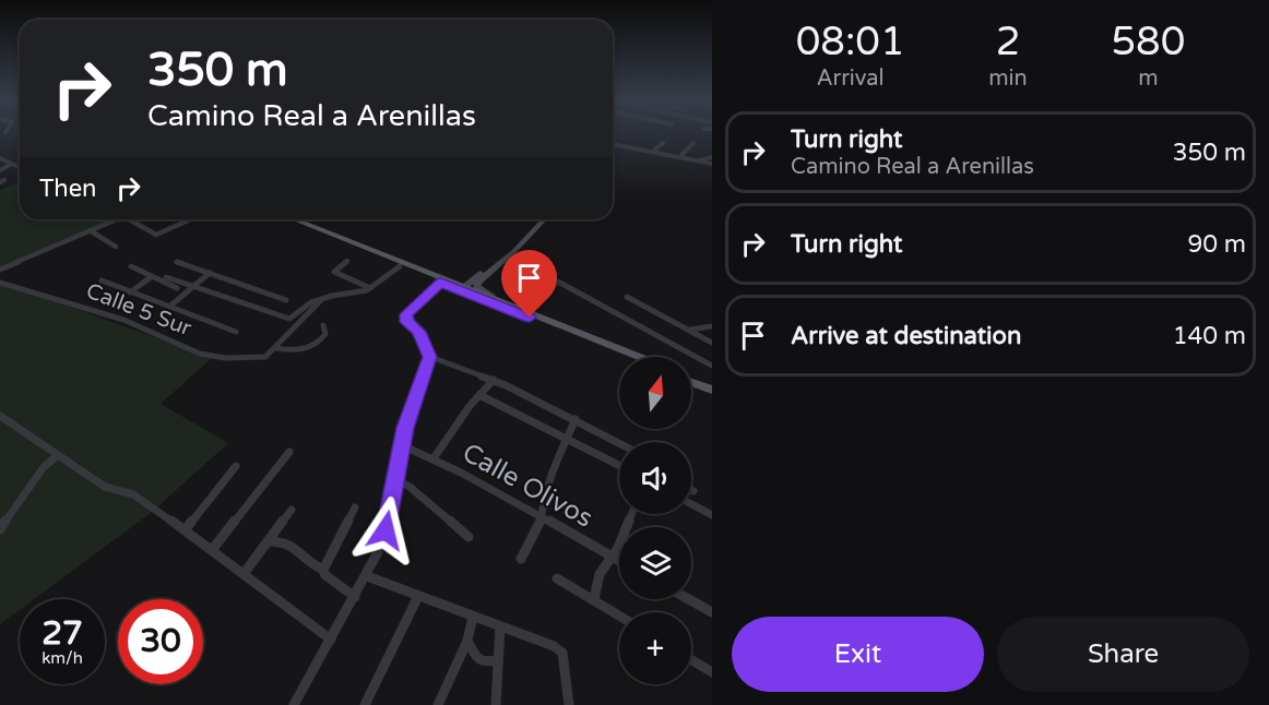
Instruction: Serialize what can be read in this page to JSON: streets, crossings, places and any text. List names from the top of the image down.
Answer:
{
  "streets": {
    "street": ["Calle 5 Sur", "Calle Olivos"]
  },
  "north": "top",
  "page": {
    "eta": [
      "08:01",
      "Arrival",
      "2",
      "min",
      "580",
      "m"
    ],
    "turn": ["350 m", "Camino Real a Arenillas"],
    "list": [
      {
        "name": "Turn right",
        "note": "Camino Real a Arenillas",
        "value": "350 m"
      },
      {
        "name": "Turn right",
        "value": "90 m"
      },
      {
        "name": "Arrive at destination",
        "value": "140 m"
      }
    ],
    "then": "Then",
    "map_buttons": "+",
    "speed": "27 km/h",
    "limit": "30",
    "buttons": ["Exit", "Share"]
  }
}
